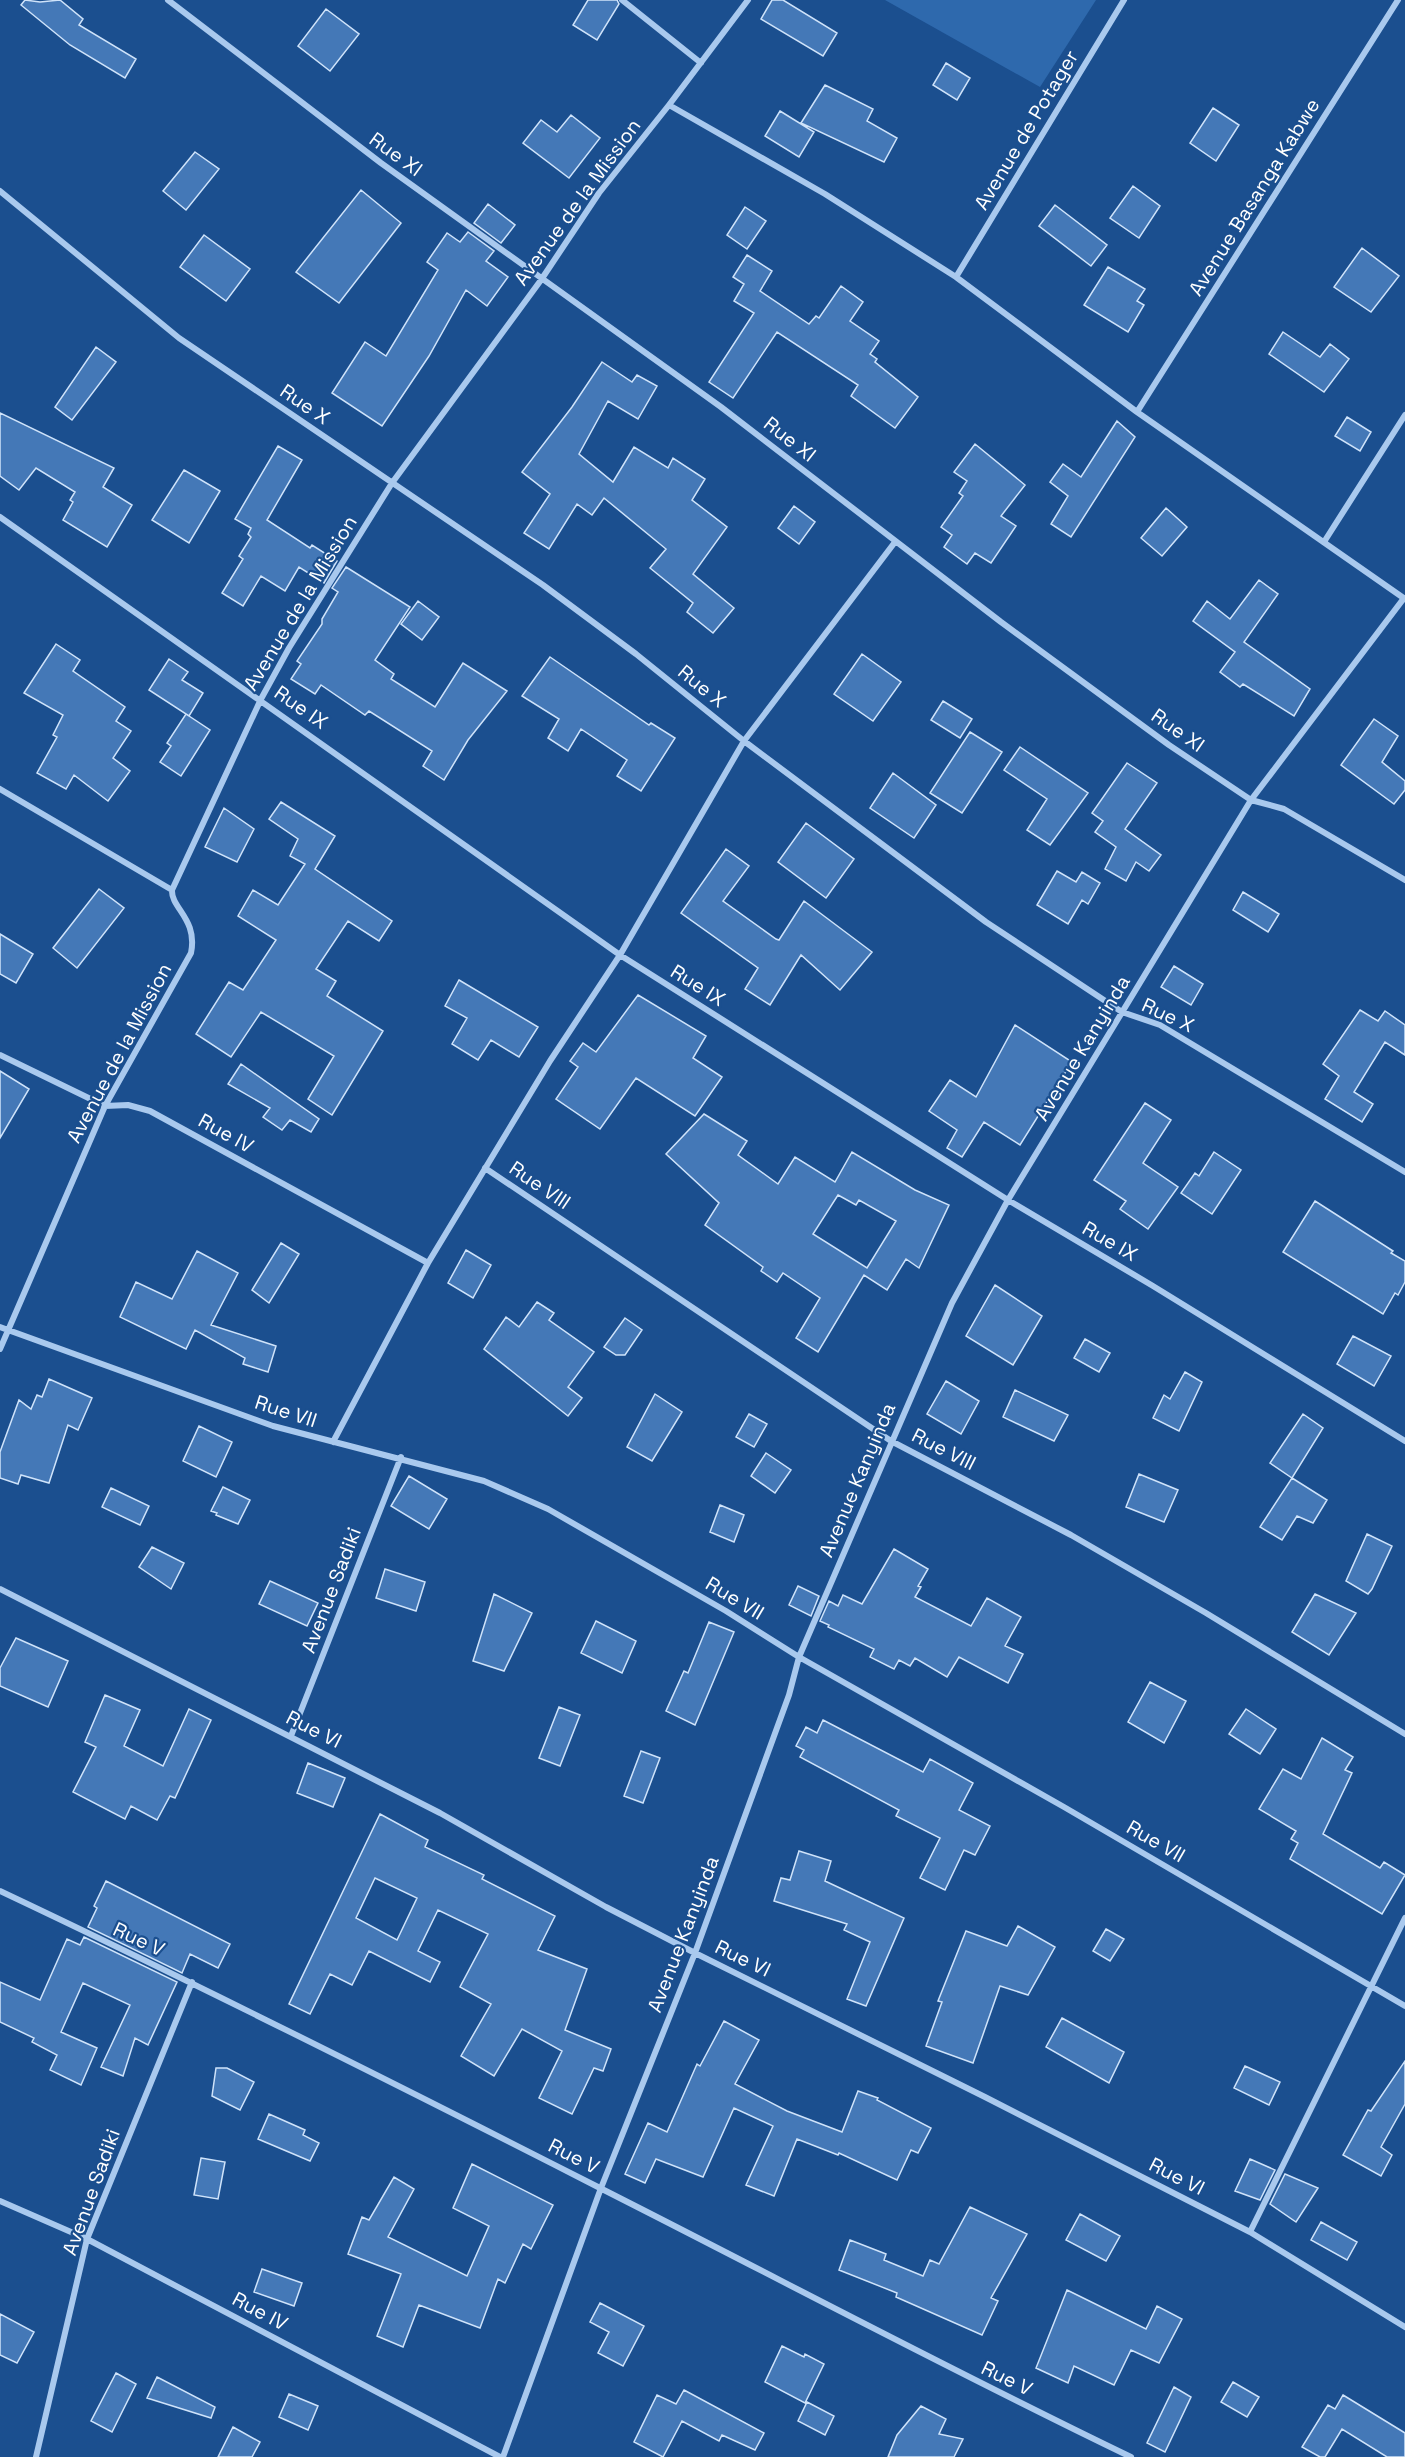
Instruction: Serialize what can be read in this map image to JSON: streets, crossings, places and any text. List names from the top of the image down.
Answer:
{
  "streets": {
    "street": [
      "Avenue de Potager",
      "Rue XI",
      "Avenue Basanga Kabwe",
      "Avenue de la Mission",
      "Rue X",
      "Rue IX",
      "Avenue Kanyinda",
      "Rue IV",
      "Rue VIII",
      "Rue VII",
      "Avenue Sadiki",
      "Rue VI",
      "Rue V"
    ]
  },
  "crossings": [
    ["Rue XI", "Avenue de la Mission"],
    ["Rue XI", "Avenue Kanyinda"],
    ["Avenue de la Mission", "Rue X"],
    ["Avenue de la Mission", "Rue IX"],
    ["Avenue de la Mission", "Rue IV"],
    ["Avenue de la Mission", "Rue VII"],
    ["Rue X", "Avenue Kanyinda"],
    ["Rue IX", "Avenue Kanyinda"],
    ["Avenue Kanyinda", "Rue IV"],
    ["Avenue Kanyinda", "Rue VIII"],
    ["Avenue Kanyinda", "Rue VII"],
    ["Avenue Kanyinda", "Rue VI"],
    ["Avenue Kanyinda", "Rue V"],
    ["Rue IV", "Avenue Sadiki"],
    ["Rue VII", "Avenue Sadiki"],
    ["Avenue Sadiki", "Rue VI"],
    ["Avenue Sadiki", "Rue V"]
  ]
}
